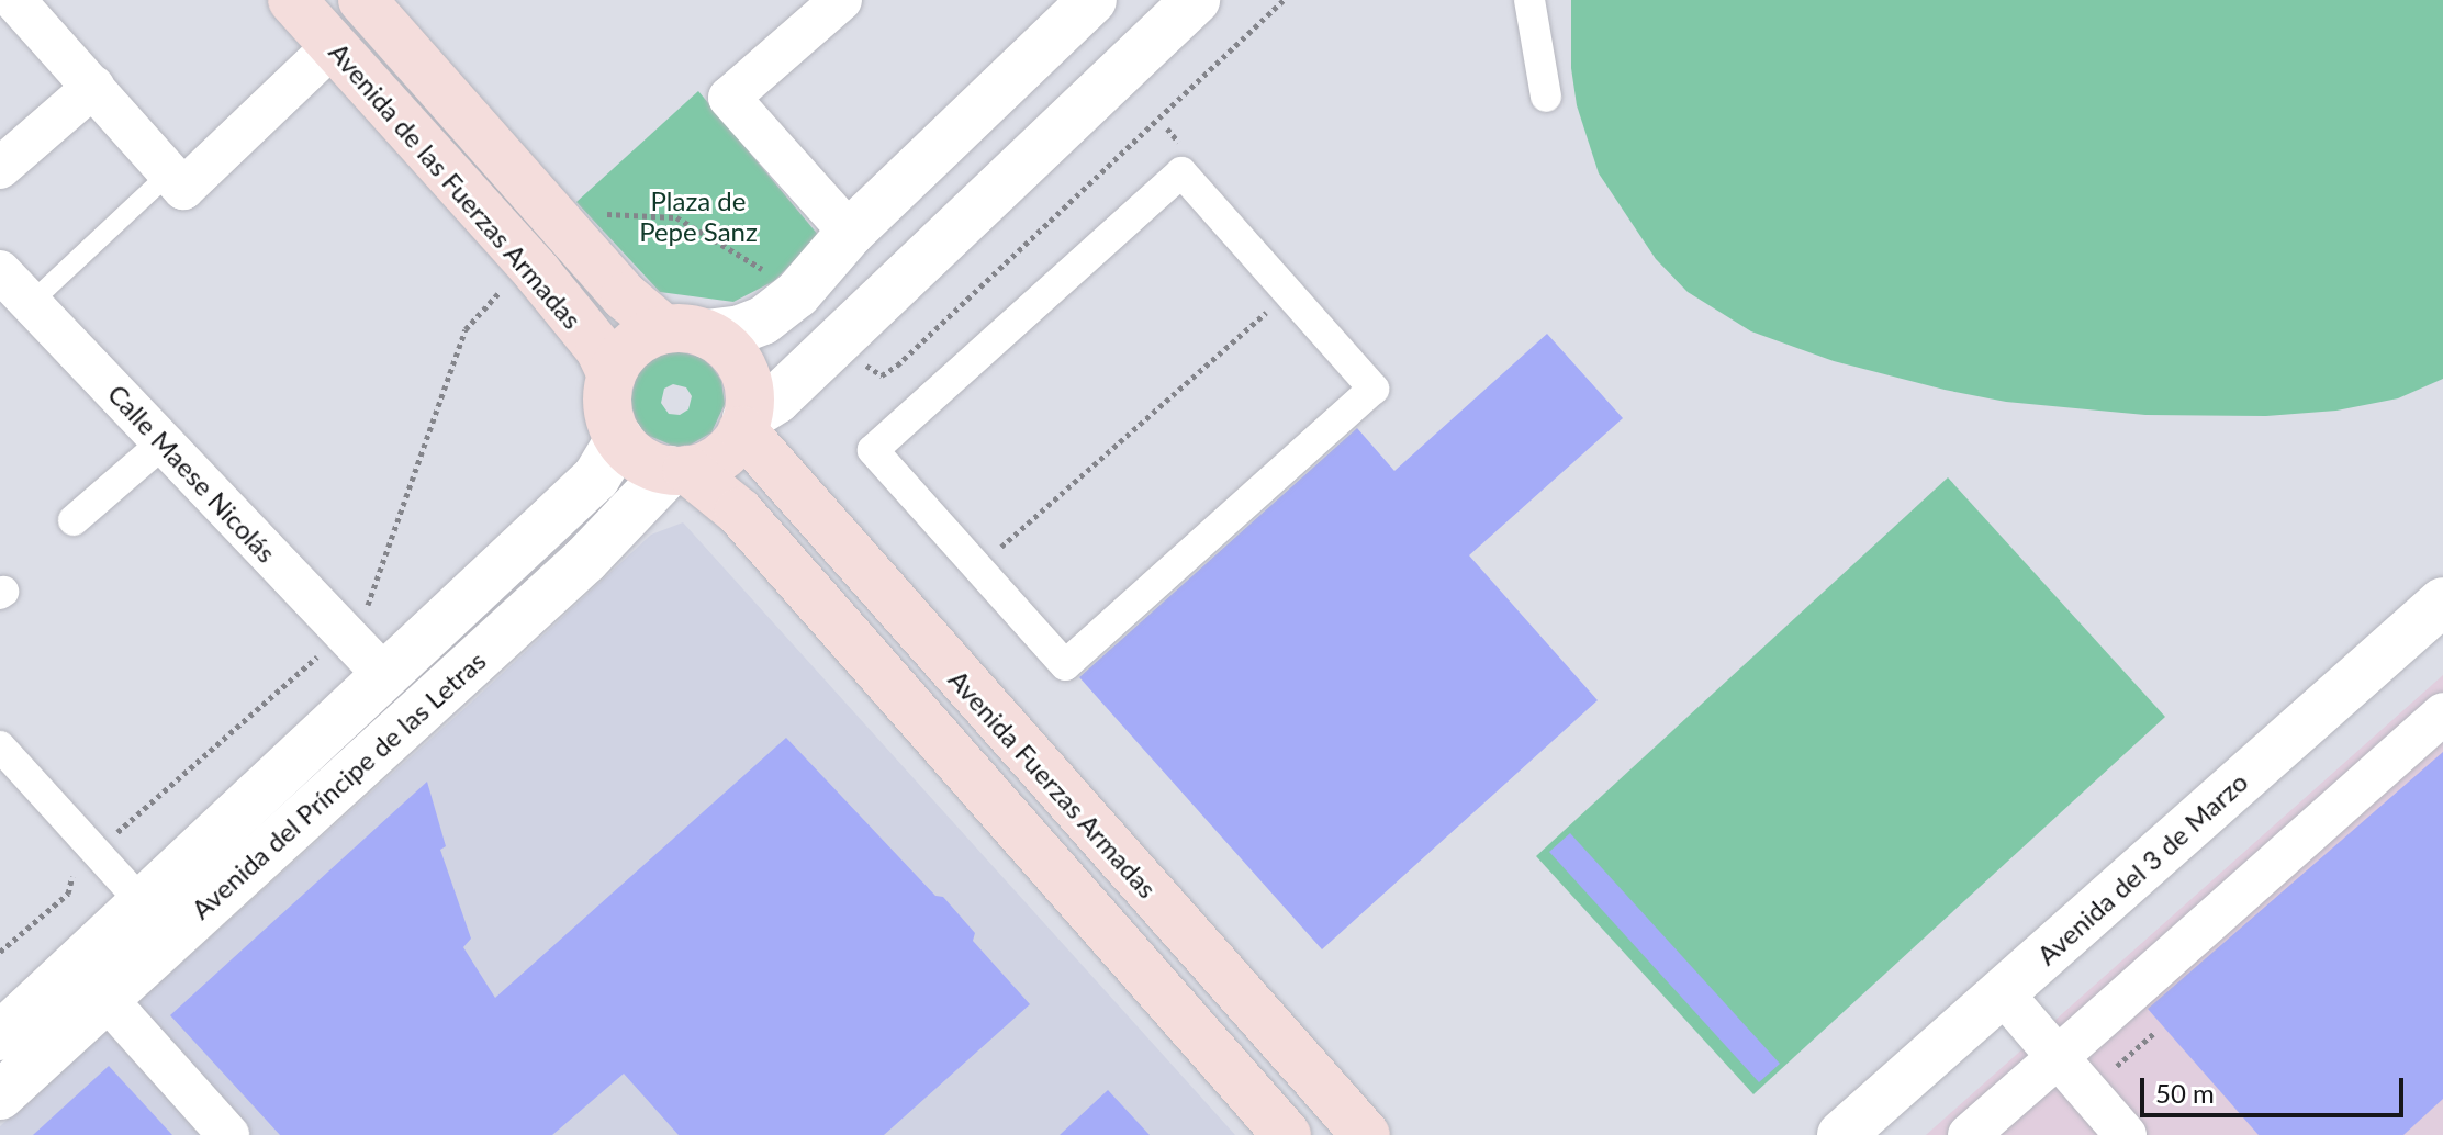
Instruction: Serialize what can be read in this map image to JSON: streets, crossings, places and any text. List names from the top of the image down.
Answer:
{
  "streets": {
    "main road": ["Avenida de las Fuerzas Armadas", "Avenida Fuerzas Armadas"],
    "street": ["Calle Maese Nicolás", "Avenida del Príncipe de las Letras", "Avenida del 3 de Marzo"]
  },
  "crossings": [
    ["Avenida de las Fuerzas Armadas", "Avenida Fuerzas Armadas"],
    ["Avenida de las Fuerzas Armadas", "Avenida del Príncipe de las Letras"],
    ["Calle Maese Nicolás", "Avenida del Príncipe de las Letras"],
    ["Avenida Fuerzas Armadas", "Avenida del Príncipe de las Letras"]
  ],
  "parks": ["Plaza de Pepe Sanz"],
  "scale_bar": "50 m"
}
